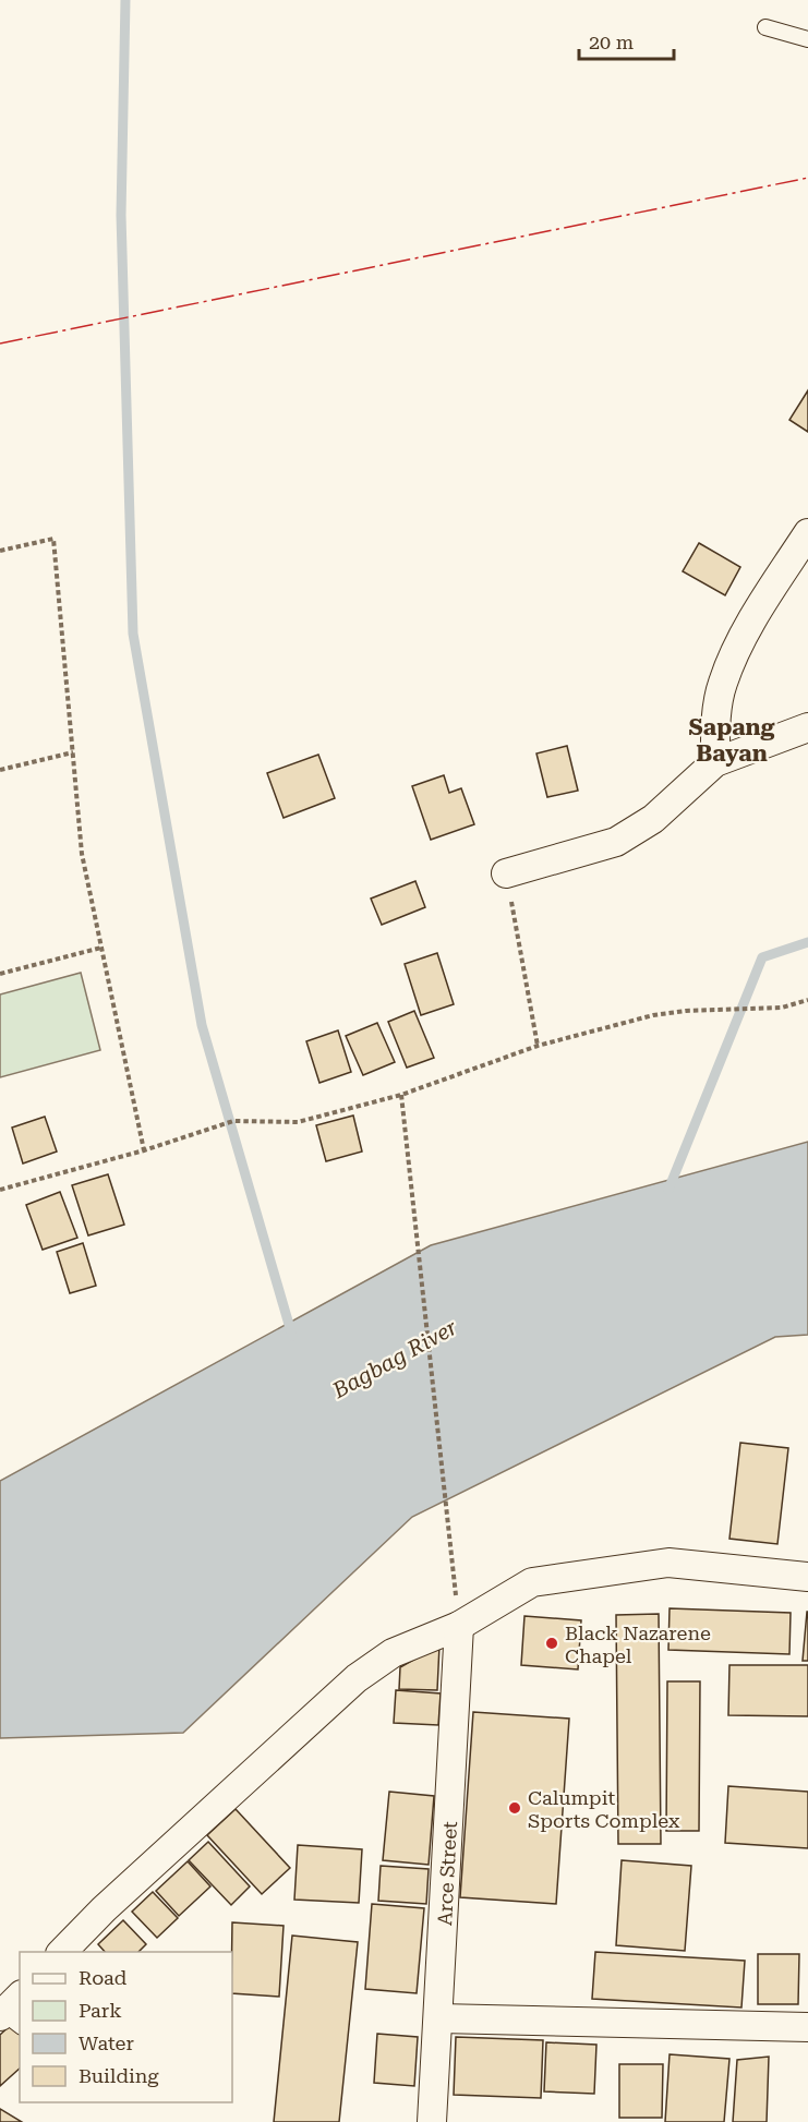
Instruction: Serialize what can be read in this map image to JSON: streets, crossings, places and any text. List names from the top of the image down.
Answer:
{
  "streets": {
    "street": ["Arce Street"]
  },
  "districts": ["Sapang Bayan"],
  "water": ["Bagbag River"],
  "places": ["Black Nazarene Chapel", "Calumpit Sports Complex"],
  "legend": [
    "Road",
    "Park",
    "Water",
    "Building"
  ],
  "scale_bar": "20 m"
}
